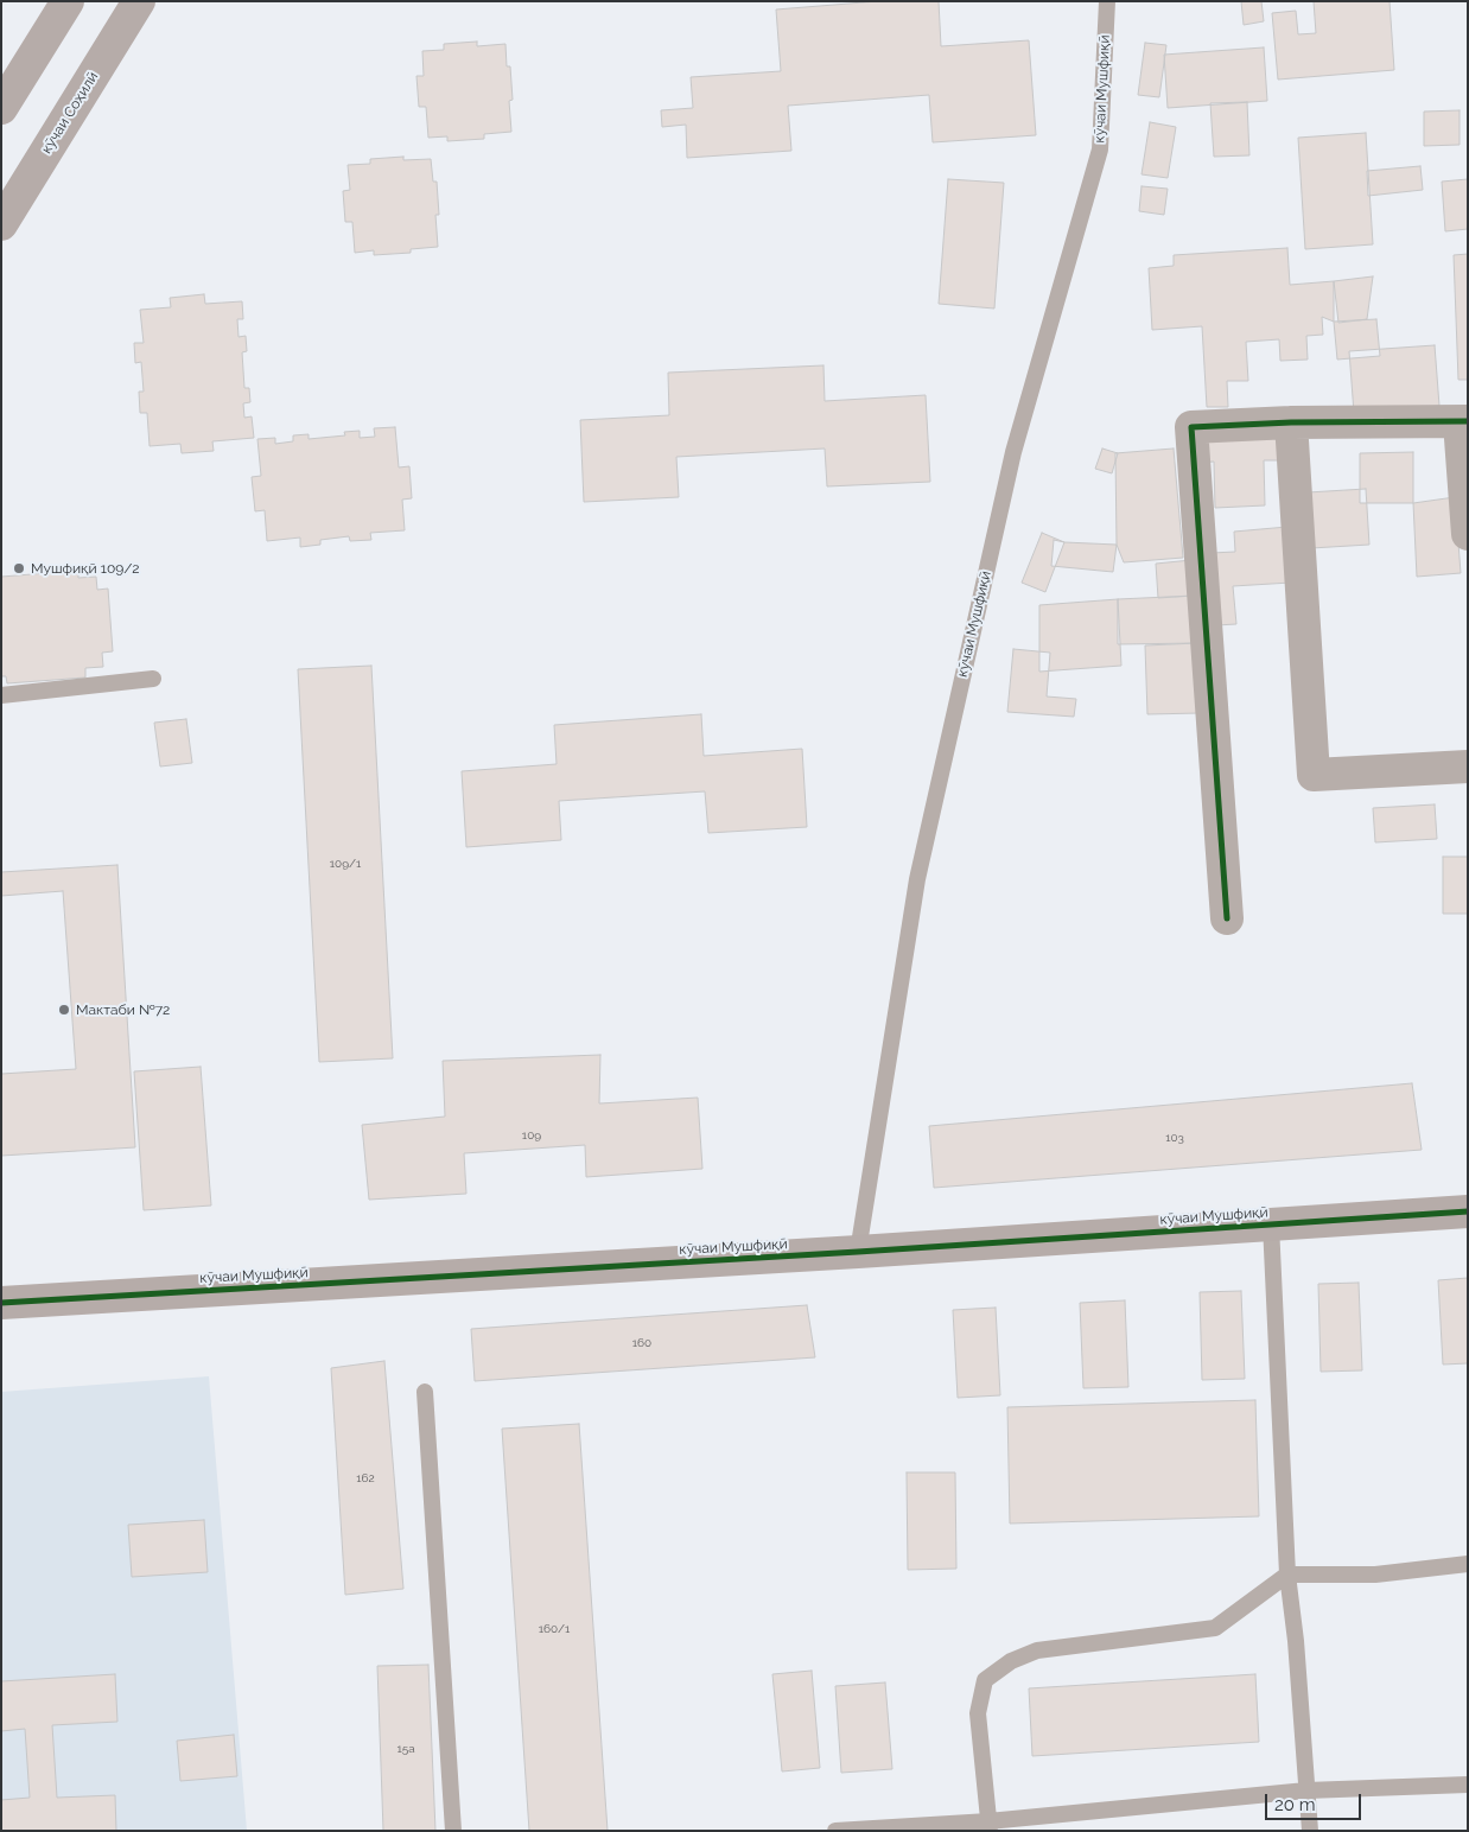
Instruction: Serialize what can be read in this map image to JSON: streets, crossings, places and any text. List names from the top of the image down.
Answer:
{
  "streets": {
    "street": ["кӯчаи Мушфиқӣ", "кӯчаи Соҳилӣ"]
  },
  "places": ["Мушфиқӣ 109/2", "Мактаби №72"],
  "house_numbers": [
    "109/1",
    "109",
    "103",
    "160",
    "162",
    "160/1",
    "15а"
  ],
  "scale_bar": "20 m"
}
